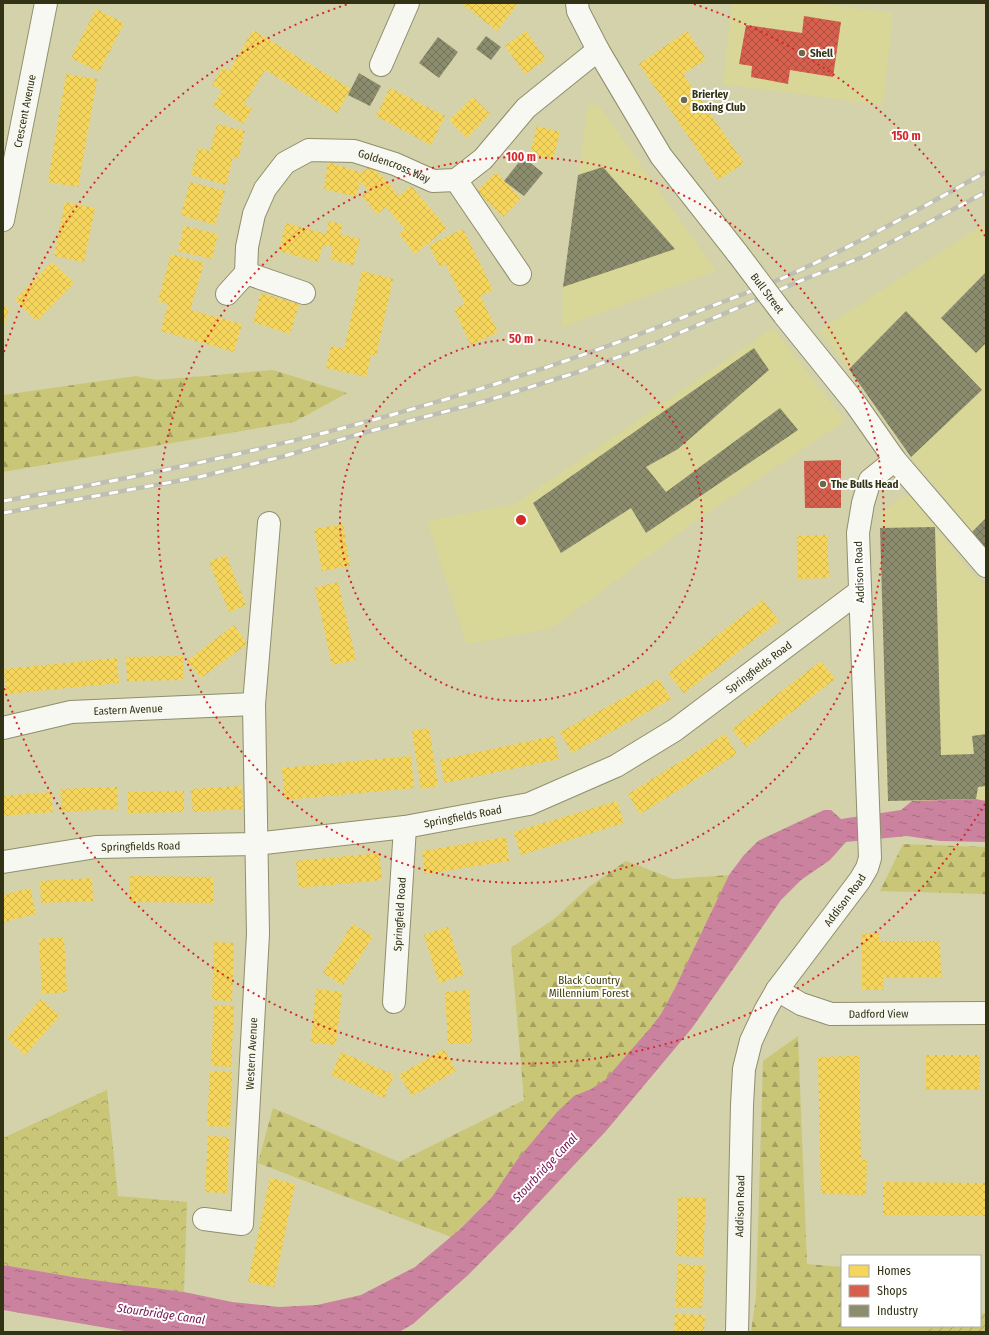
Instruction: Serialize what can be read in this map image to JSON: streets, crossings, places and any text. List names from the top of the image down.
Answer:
{
  "streets": {
    "street": [
      "Crescent Avenue",
      "Goldencross Way",
      "Bull Street",
      "Addison Road",
      "Springfields Road",
      "Eastern Avenue",
      "Springfield Road",
      "Dadford View",
      "Western Avenue"
    ]
  },
  "crossings": [
    ["Bull Street", "Addison Road"],
    ["Addison Road", "Springfields Road"],
    ["Addison Road", "Dadford View"],
    ["Springfields Road", "Springfield Road"],
    ["Springfields Road", "Western Avenue"]
  ],
  "water": ["Stourbridge Canal"],
  "parks": ["Black Country Millennium Forest"],
  "places": ["Shell", "Brierley Boxing Club", "The Bulls Head"],
  "legend": ["Homes", "Shops", "Industry"],
  "rings": ["150 m", "100 m", "50 m"]
}
